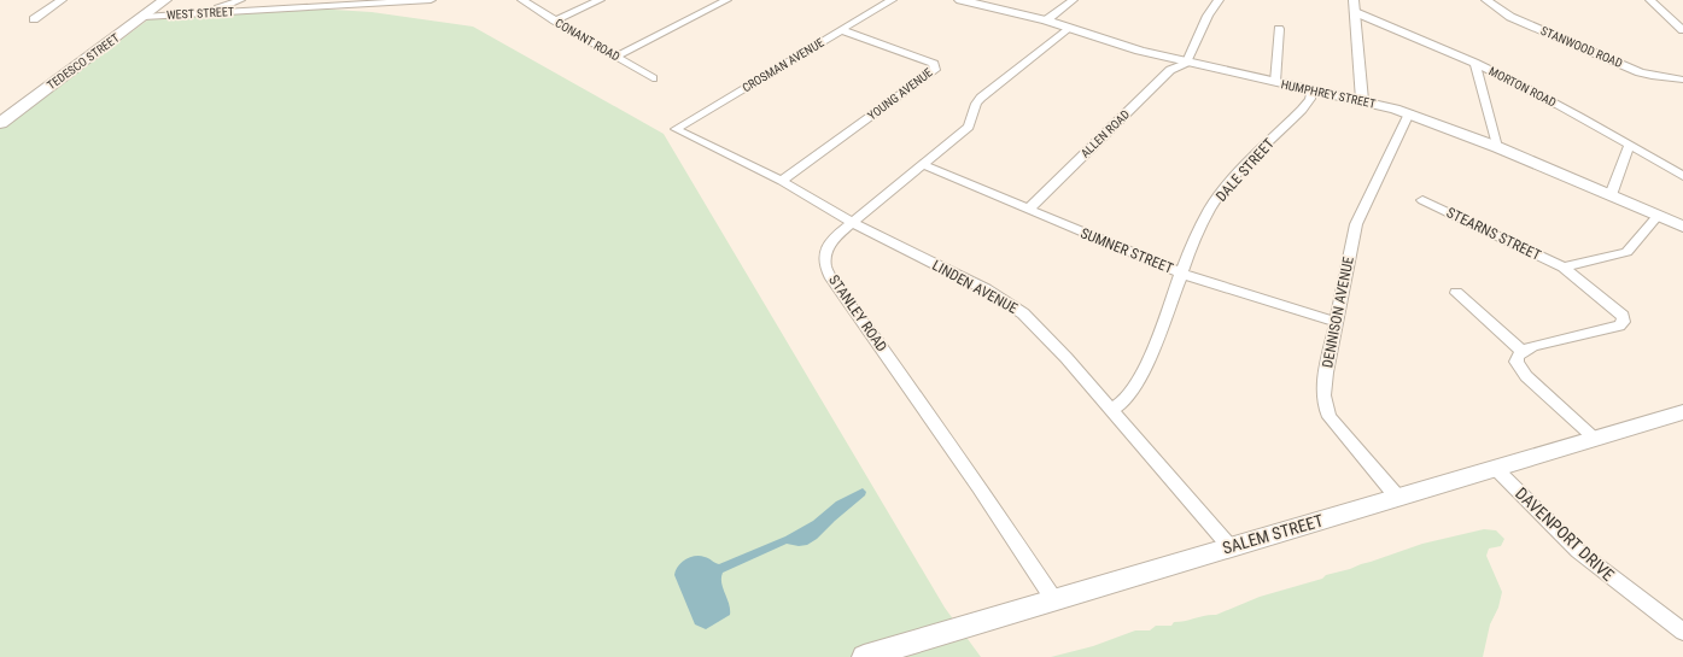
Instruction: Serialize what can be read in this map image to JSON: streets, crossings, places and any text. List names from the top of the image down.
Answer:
{
  "streets": {
    "main road": ["TEDESCO STREET", "HUMPHREY STREET", "SALEM STREET"],
    "street": [
      "WEST STREET",
      "CONANT ROAD",
      "STANWOOD ROAD",
      "CROSMAN AVENUE",
      "MORTON ROAD",
      "YOUNG AVENUE",
      "ALLEN ROAD",
      "DALE STREET",
      "STEARNS STREET",
      "SUMNER STREET",
      "LINDEN AVENUE",
      "DENNISON AVENUE",
      "STANLEY ROAD",
      "DAVENPORT DRIVE"
    ]
  },
  "crossings": [
    ["WEST STREET", "TEDESCO STREET"],
    ["CROSMAN AVENUE", "YOUNG AVENUE"],
    ["CROSMAN AVENUE", "LINDEN AVENUE"],
    ["YOUNG AVENUE", "LINDEN AVENUE"],
    ["HUMPHREY STREET", "ALLEN ROAD"],
    ["HUMPHREY STREET", "DALE STREET"],
    ["HUMPHREY STREET", "DENNISON AVENUE"],
    ["HUMPHREY STREET", "STANLEY ROAD"],
    ["ALLEN ROAD", "SUMNER STREET"],
    ["DALE STREET", "SUMNER STREET"],
    ["DALE STREET", "LINDEN AVENUE"],
    ["SUMNER STREET", "DENNISON AVENUE"],
    ["SUMNER STREET", "STANLEY ROAD"],
    ["LINDEN AVENUE", "STANLEY ROAD"],
    ["LINDEN AVENUE", "SALEM STREET"],
    ["DENNISON AVENUE", "SALEM STREET"],
    ["STANLEY ROAD", "SALEM STREET"],
    ["SALEM STREET", "DAVENPORT DRIVE"]
  ]
}
